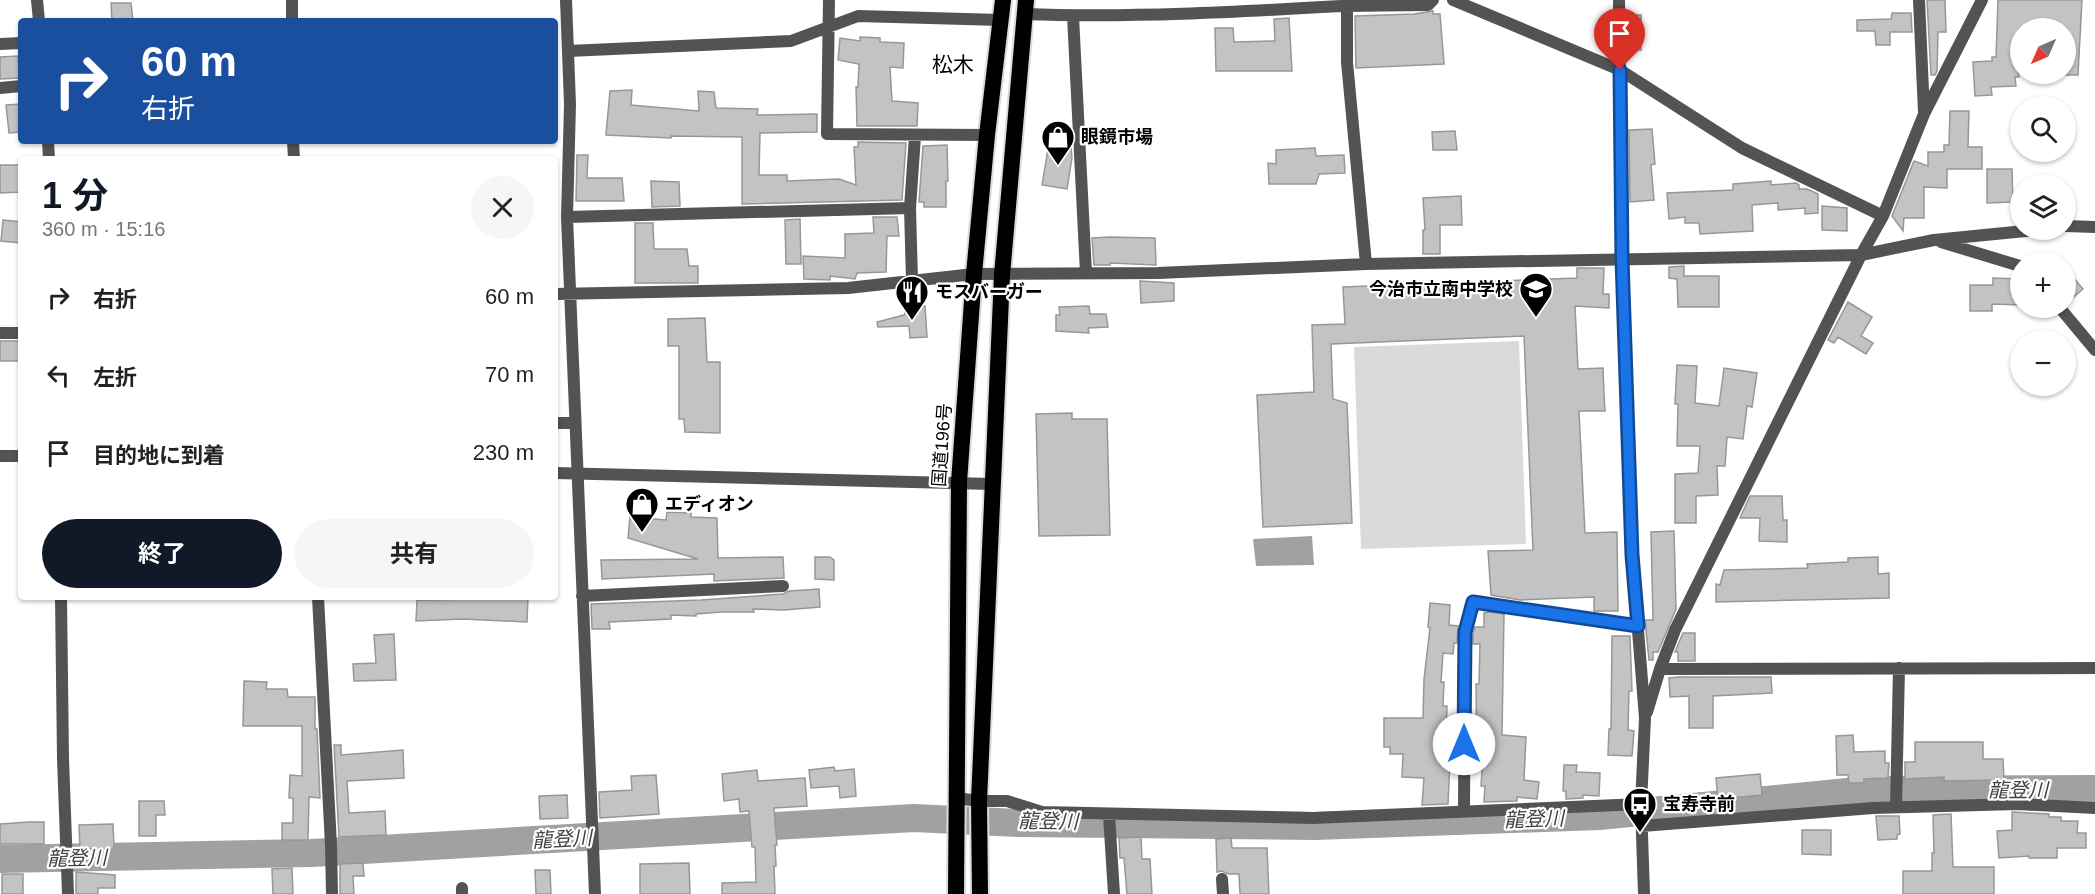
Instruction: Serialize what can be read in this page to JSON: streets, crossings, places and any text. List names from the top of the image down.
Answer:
{
  "streets": {
    "highway": ["国道196号"]
  },
  "districts": ["松木"],
  "water": ["龍登川"],
  "places": {
    "shop": ["眼鏡市場", "エディオン"],
    "school or university": ["今治市立南中学校"],
    "restaurant": ["モスバーガー"],
    "bus stop": ["宝寿寺前"]
  },
  "north": "bottom left",
  "page": {
    "map_buttons": ["+", "−"],
    "turn": ["60 m", "右折"],
    "heading": ["1 分", "360 m · 15:16"],
    "list": [
      {
        "name": "右折",
        "value": "60 m"
      },
      {
        "name": "左折",
        "value": "70 m"
      },
      {
        "name": "目的地に到着",
        "value": "230 m"
      }
    ],
    "buttons": ["終了", "共有"]
  }
}
